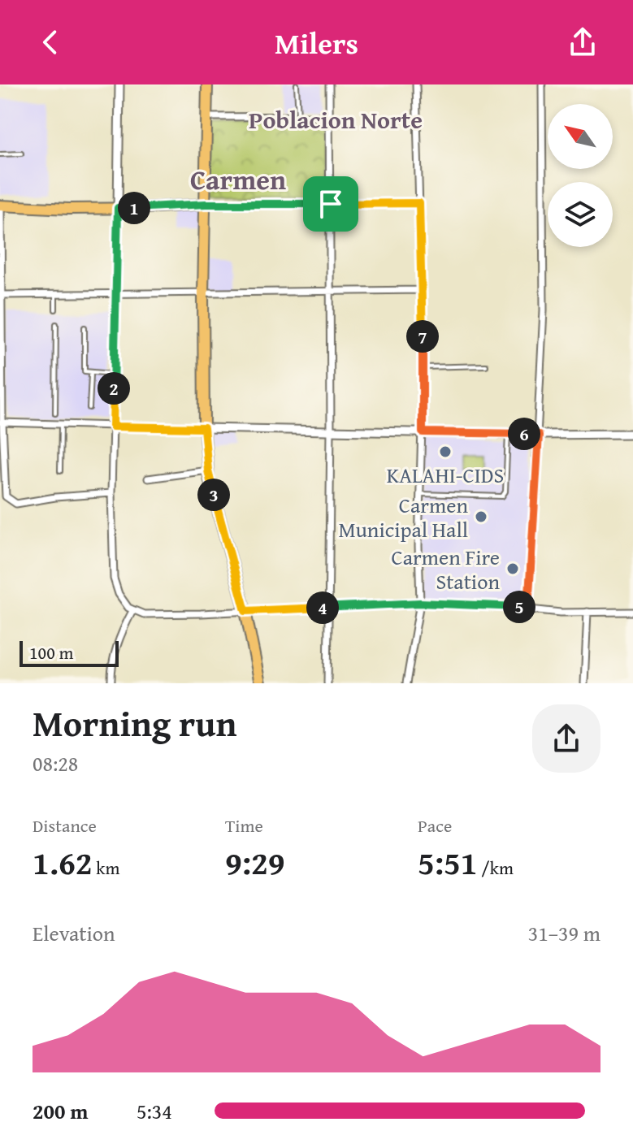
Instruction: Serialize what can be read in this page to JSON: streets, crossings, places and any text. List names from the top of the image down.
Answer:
{
  "districts": ["Poblacion Norte", "Carmen"],
  "places": ["KALAHI-CIDS", "Carmen Municipal Hall", "Carmen Fire Station"],
  "scale_bar": "100 m",
  "north": "top left",
  "page": {
    "header": "Milers",
    "pins": [
      "1",
      "7",
      "2",
      "6",
      "3",
      "5",
      "4"
    ],
    "scale": "100 m",
    "heading": ["Morning run", "08:28"],
    "stats": [
      ["Distance", "1.62 km"],
      ["Time", "9:29"],
      ["Pace", "5:51 /km"]
    ],
    "chart": ["Elevation", "31–39 m"],
    "list": [
      {
        "name": "200 m",
        "note": "5:34"
      }
    ]
  }
}
